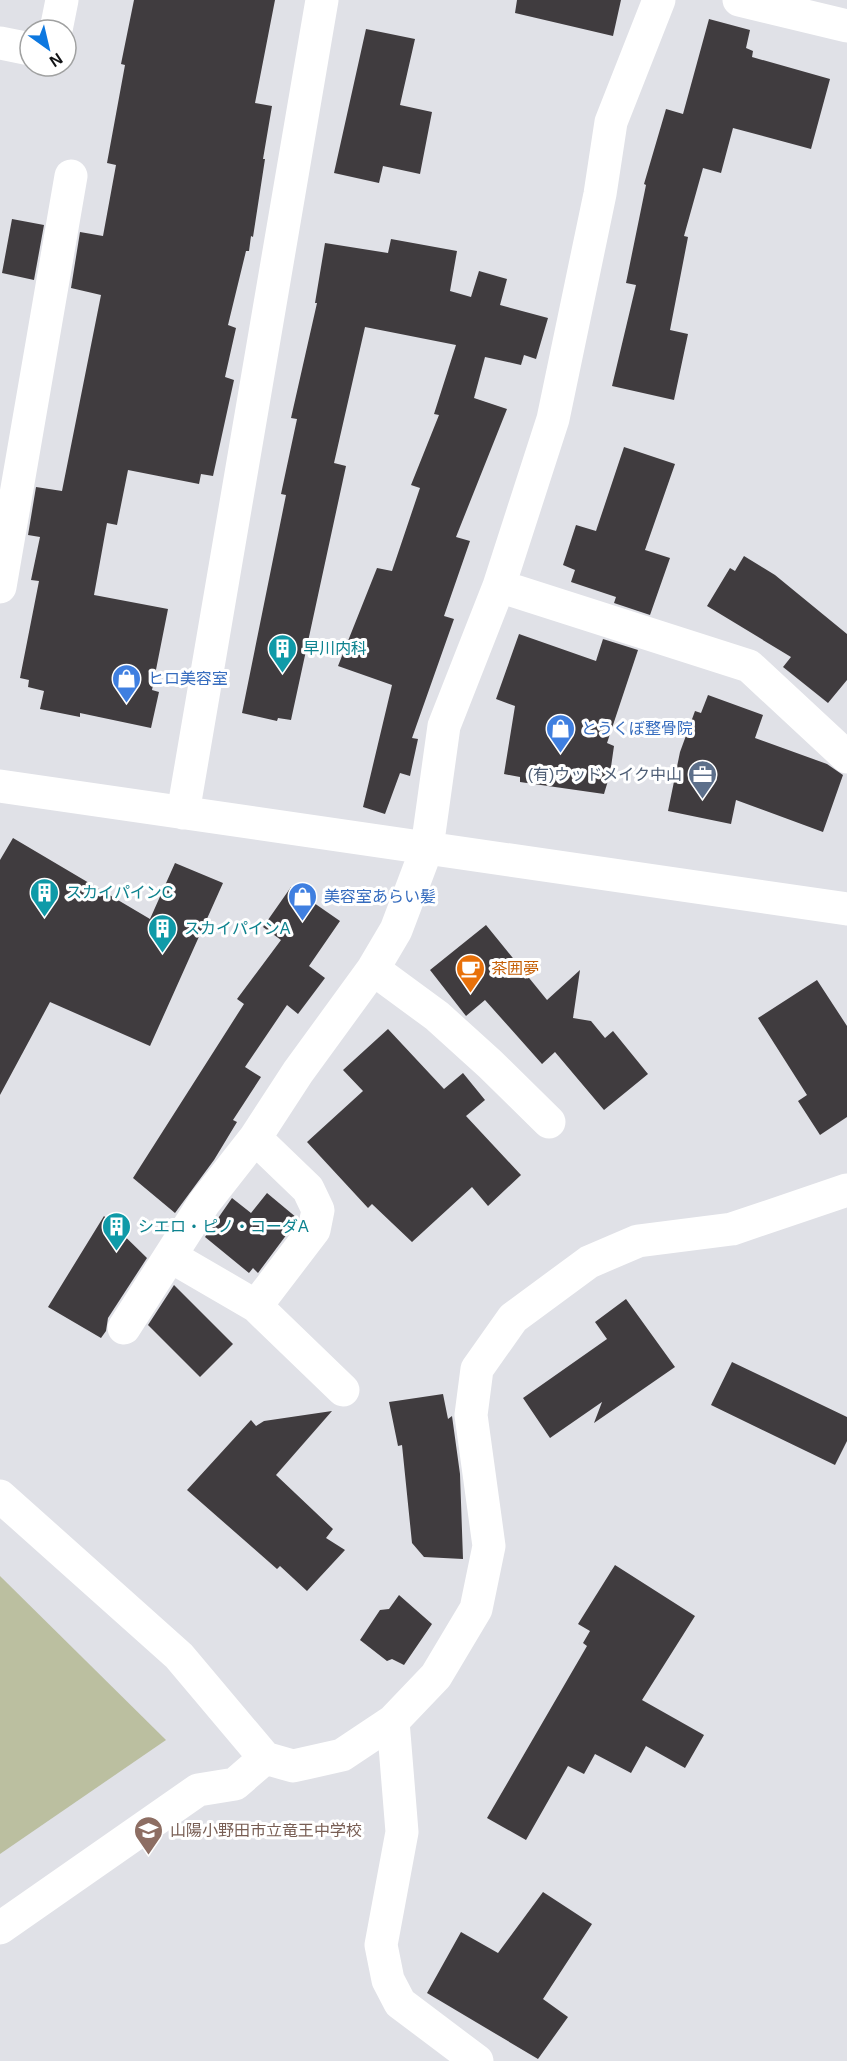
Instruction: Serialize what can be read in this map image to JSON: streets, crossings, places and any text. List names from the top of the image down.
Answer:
{
  "places": {
    "building": [
      "早川内科",
      "スカイパインC",
      "スカイパインA",
      "シエロ・ピノ・コーダA"
    ],
    "shop": ["ヒロ美容室", "とうくぼ整骨院", "美容室あらい髪"],
    "office": ["(有)ウッドメイク中山"],
    "cafe": ["茶囲夢"],
    "school or university": ["山陽小野田市立竜王中学校"]
  },
  "north": "bottom right"
}
